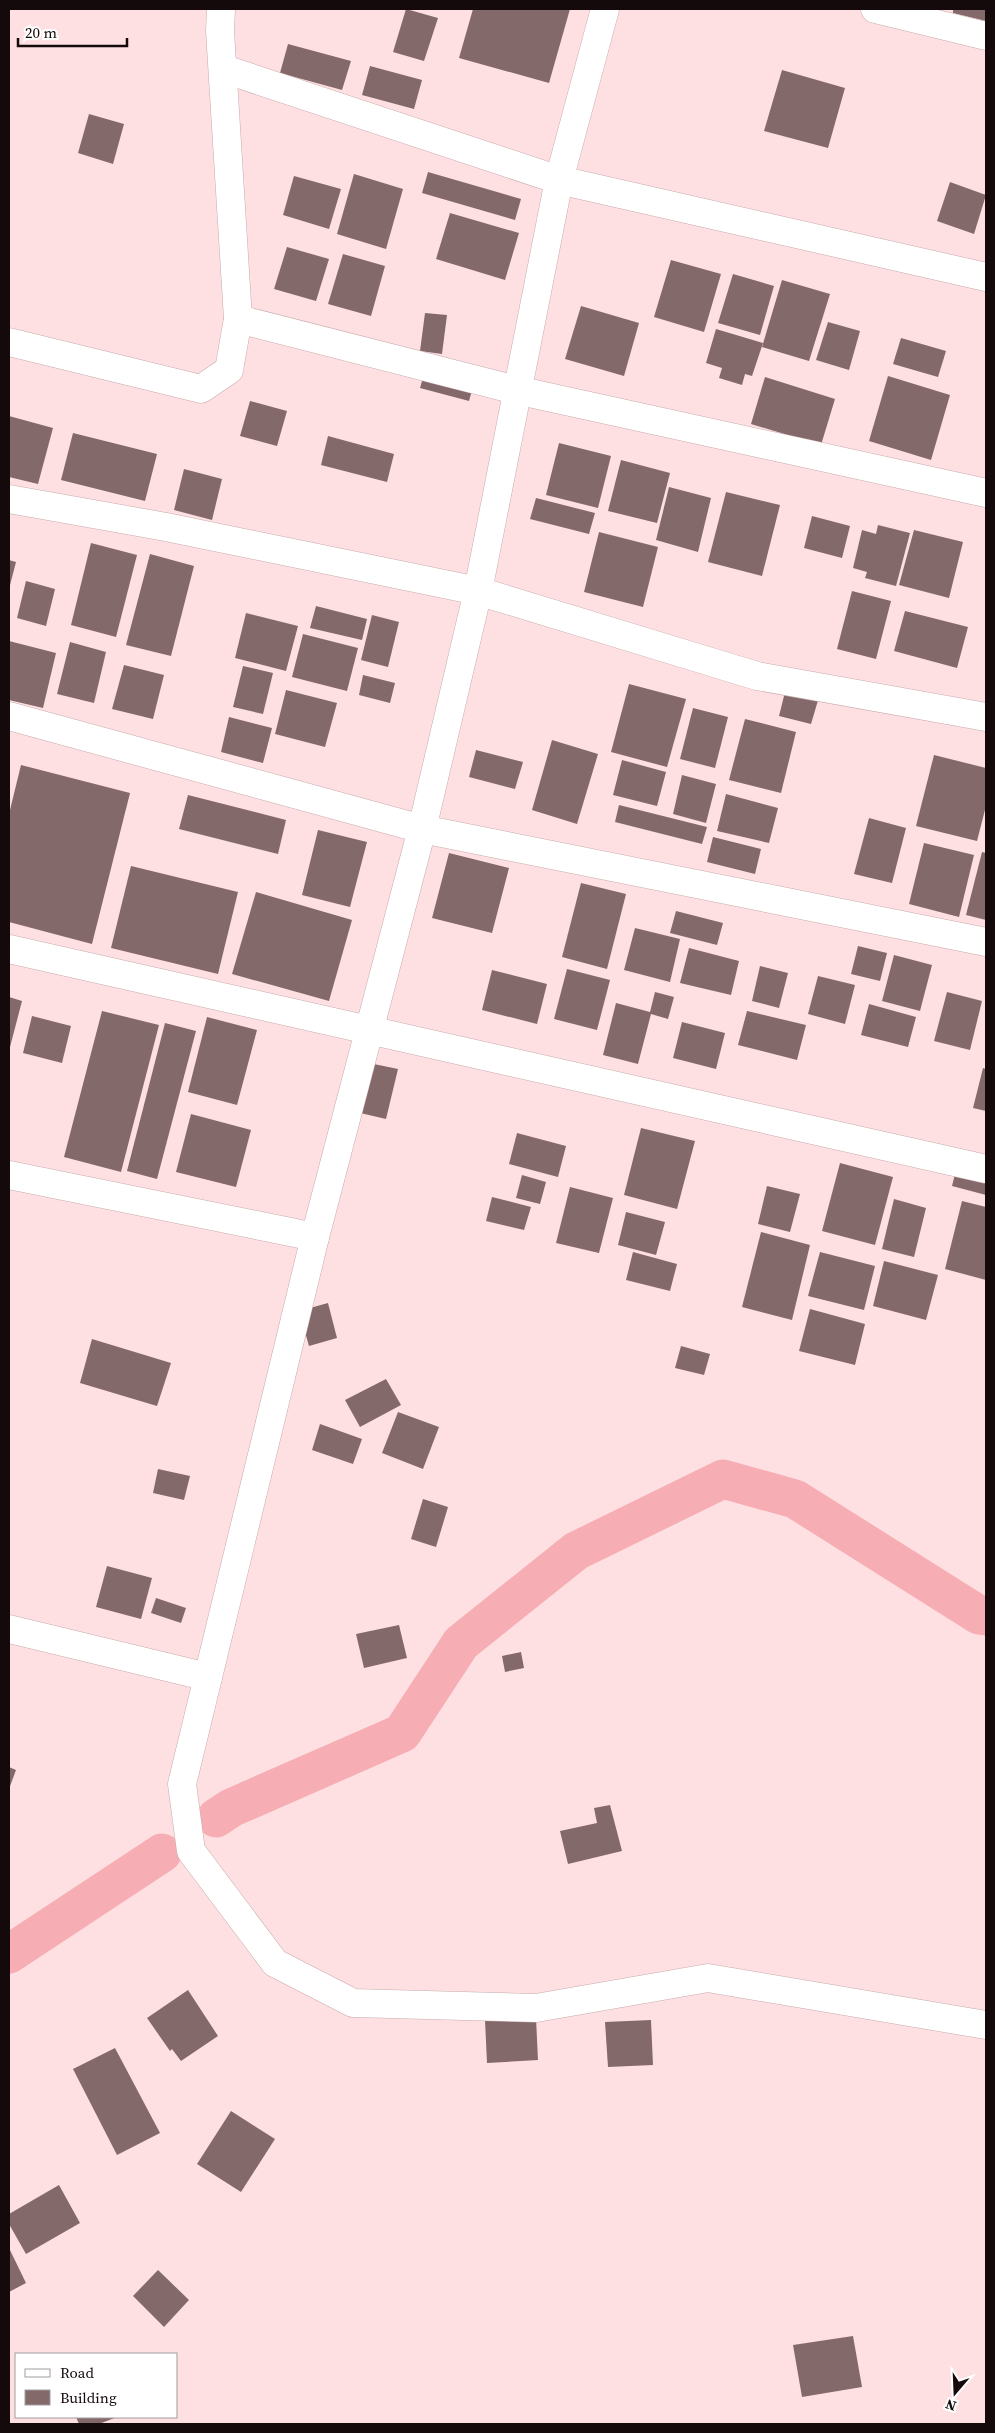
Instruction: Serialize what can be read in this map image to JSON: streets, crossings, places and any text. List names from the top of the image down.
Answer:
{
  "legend": ["Road", "Building"],
  "scale_bar": "20 m",
  "north": "bottom"
}
